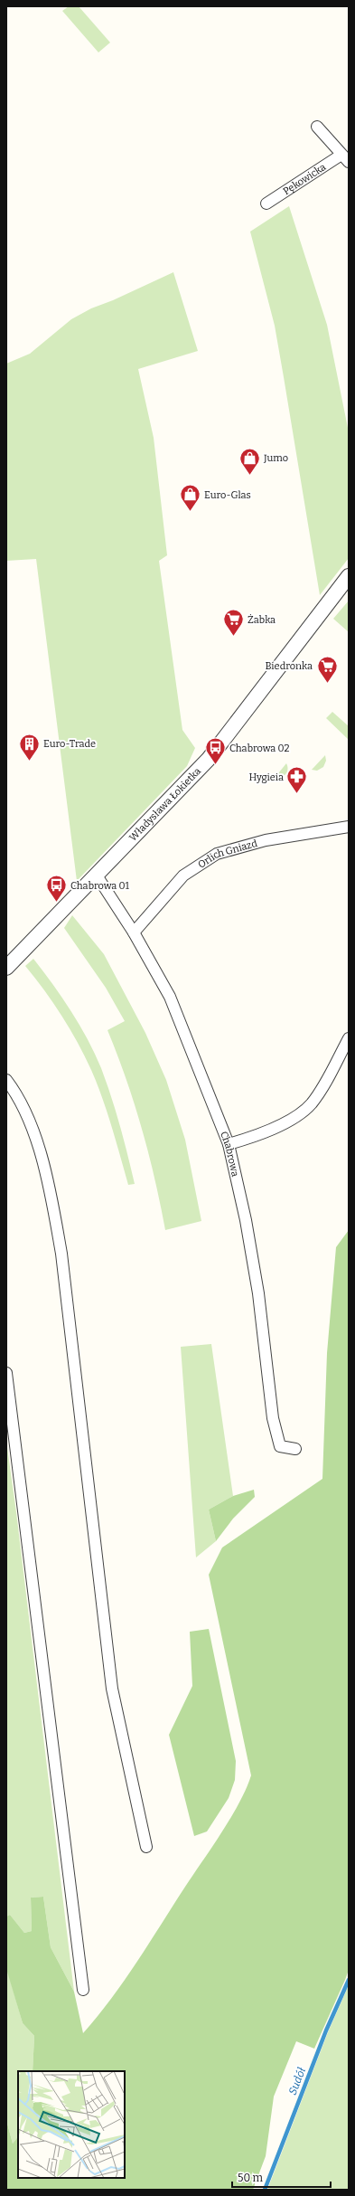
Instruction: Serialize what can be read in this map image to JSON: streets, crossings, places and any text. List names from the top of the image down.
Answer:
{
  "streets": {
    "street": [
      "Pękowicka",
      "Władysława Łokietka",
      "Orlich Gniazd",
      "Chabrowa"
    ]
  },
  "crossings": [
    ["Władysława Łokietka", "Chabrowa"],
    ["Orlich Gniazd", "Chabrowa"]
  ],
  "water": ["Sudół"],
  "places": {
    "shop": ["Jumo", "Euro-Glas"],
    "supermarket": ["Żabka", "Biedronka"],
    "building": ["Euro-Trade"],
    "bus stop": ["Chabrowa 02", "Chabrowa 01"],
    "pharmacy": ["Hygieia"]
  },
  "scale_bar": "50 m"
}
